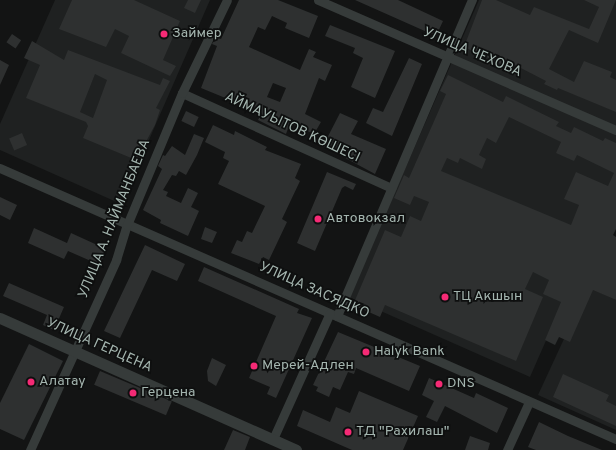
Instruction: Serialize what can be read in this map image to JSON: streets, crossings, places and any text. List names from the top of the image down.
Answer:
{
  "streets": {
    "street": [
      "УЛИЦА ЧЕХОВА",
      "АЙМАУЫТОВ КӨШЕСІ",
      "УЛИЦА А. НАЙМАНБАЕВА",
      "УЛИЦА ЗАСЯДКО",
      "УЛИЦА ГЕРЦЕНА"
    ]
  },
  "crossings": [
    ["АЙМАУЫТОВ КӨШЕСІ", "УЛИЦА А. НАЙМАНБАЕВА"],
    ["УЛИЦА А. НАЙМАНБАЕВА", "УЛИЦА ЗАСЯДКО"],
    ["УЛИЦА А. НАЙМАНБАЕВА", "УЛИЦА ГЕРЦЕНА"]
  ],
  "places": [
    "Займер",
    "Автовокзал",
    "ТЦ Акшын",
    "Halyk Bank",
    "Мерей-Адлен",
    "Алатау",
    "DNS",
    "Герцена",
    "ТД \"Рахилаш\""
  ]
}
